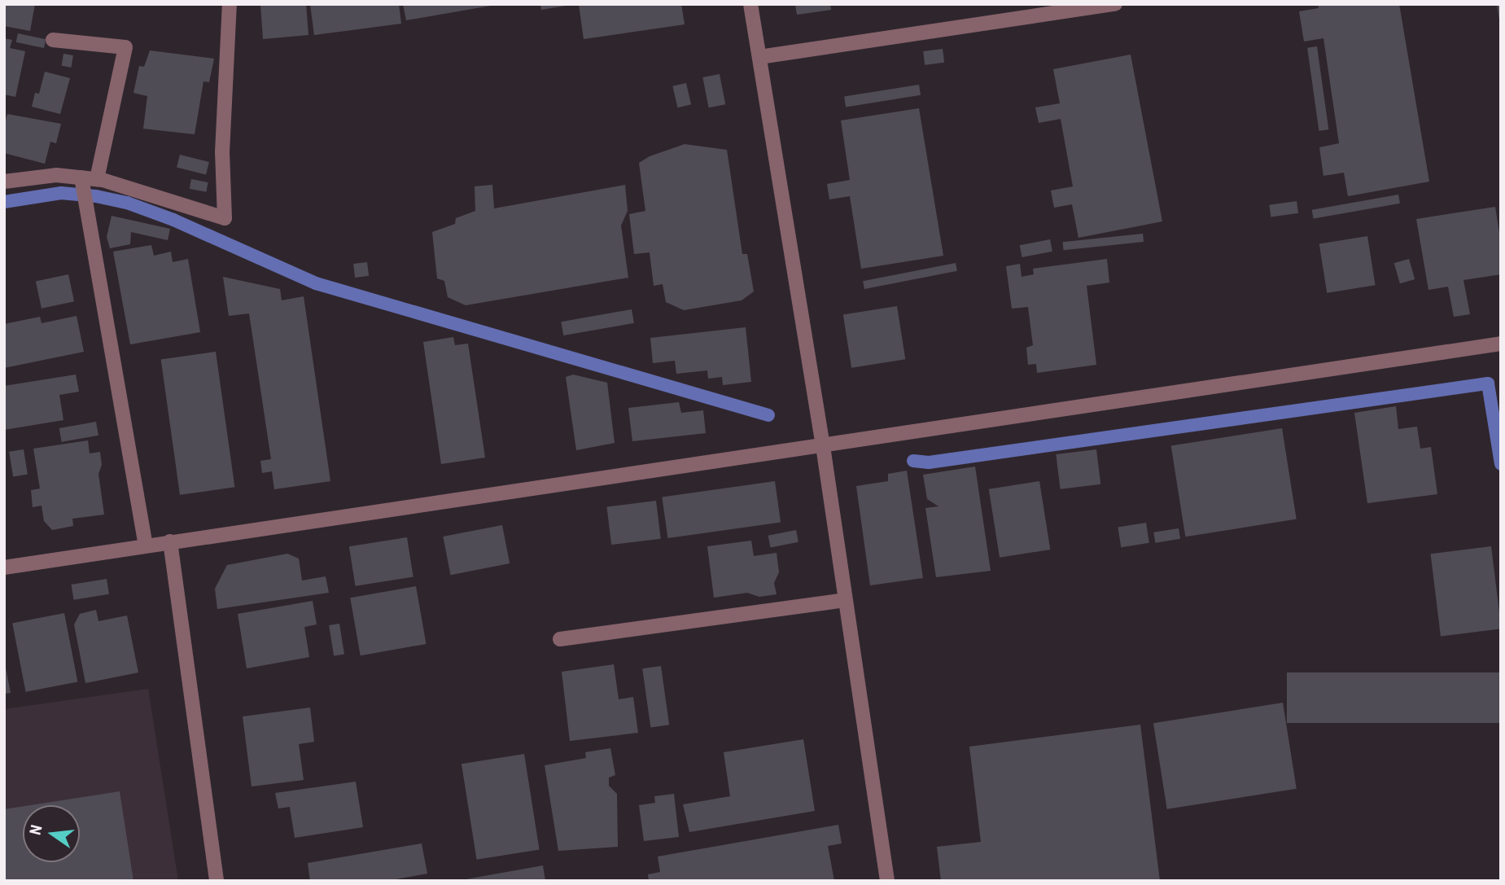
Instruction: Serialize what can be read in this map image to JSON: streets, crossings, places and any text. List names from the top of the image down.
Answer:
{
  "north": "left"
}
